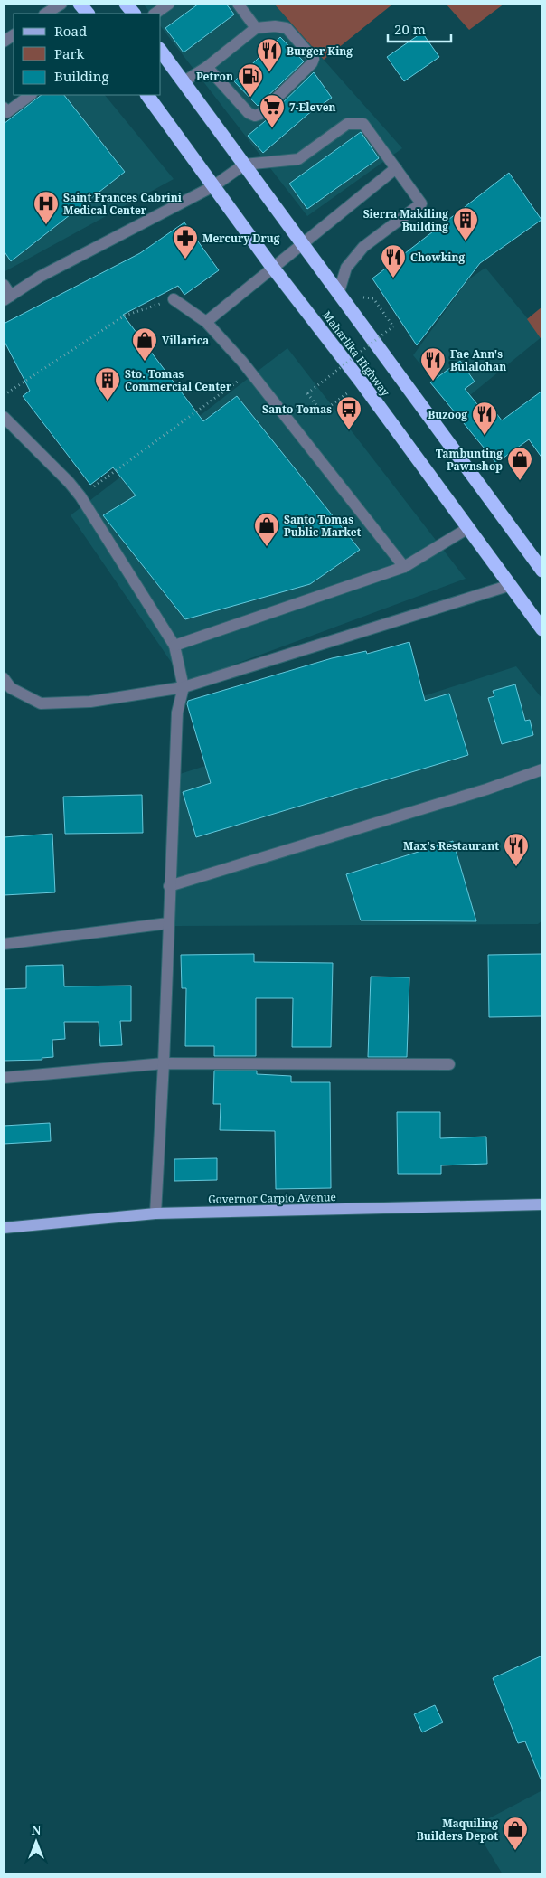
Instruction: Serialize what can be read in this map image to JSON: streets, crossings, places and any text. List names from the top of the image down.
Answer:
{
  "streets": {
    "highway": ["Maharlika Highway"],
    "main road": ["Governor Carpio Avenue"]
  },
  "places": {
    "restaurant": [
      "Burger King",
      "Chowking",
      "Fae Ann's Bulalohan",
      "Buzoog",
      "Max's Restaurant"
    ],
    "fuel station": ["Petron"],
    "supermarket": ["7-Eleven"],
    "hospital": ["Saint Frances Cabrini Medical Center"],
    "building": ["Sierra Makiling Building", "Sto. Tomas Commercial Center"],
    "pharmacy": ["Mercury Drug"],
    "shop": [
      "Villarica",
      "Tambunting Pawnshop",
      "Santo Tomas Public Market",
      "Maquiling Builders Depot"
    ],
    "bus stop": ["Santo Tomas"]
  },
  "legend": ["Road", "Park", "Building"],
  "scale_bar": "20 m",
  "north": "top"
}
